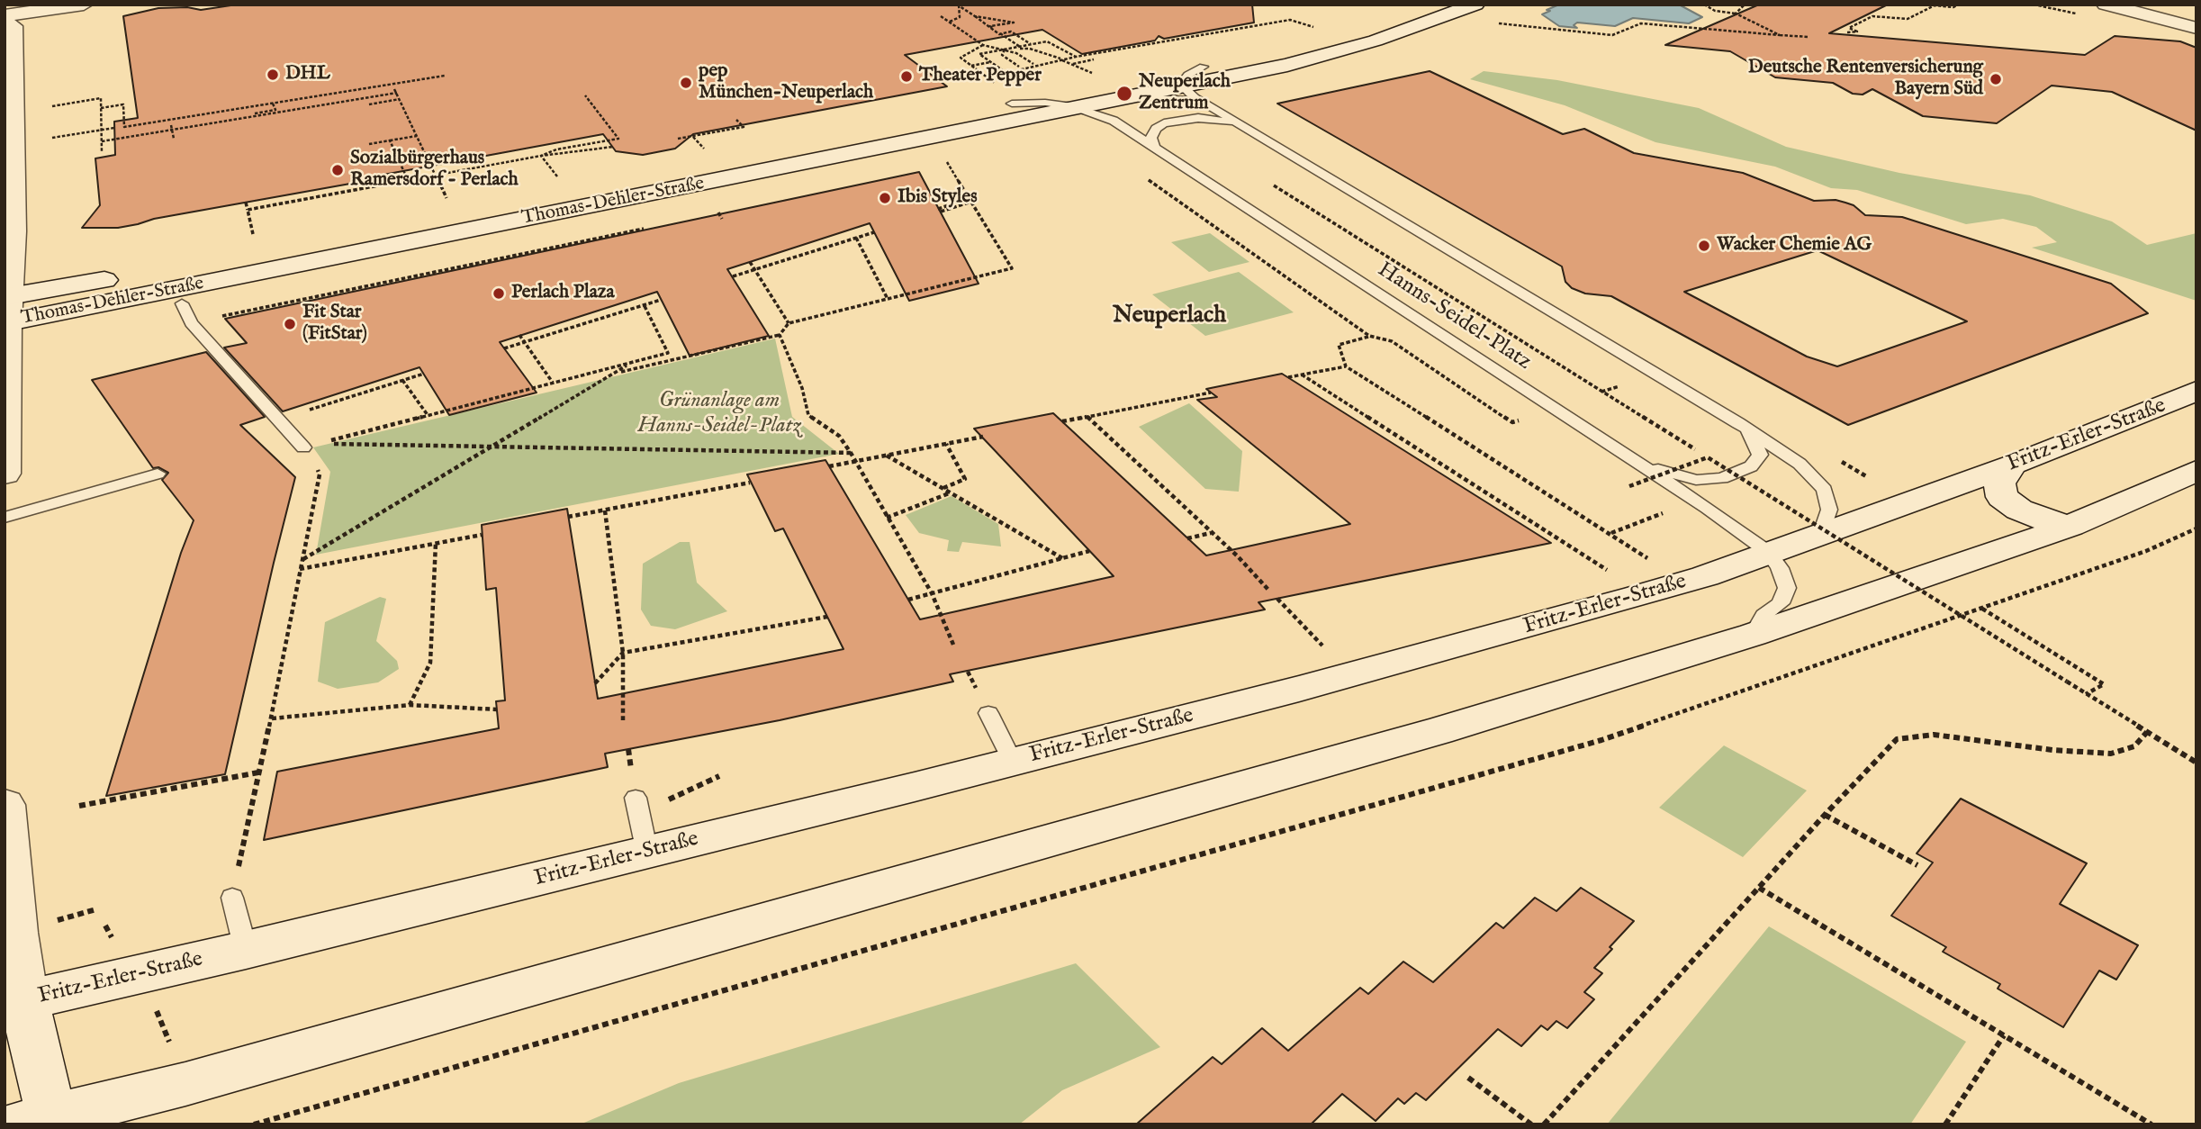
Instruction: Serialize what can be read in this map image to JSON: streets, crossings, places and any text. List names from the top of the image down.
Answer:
{
  "streets": {
    "main road": ["Thomas-Dehler-Straße", "Fritz-Erler-Straße"],
    "lane": ["Hanns-Seidel-Platz"]
  },
  "crossings": [
    ["Thomas-Dehler-Straße", "Hanns-Seidel-Platz"],
    ["Hanns-Seidel-Platz", "Fritz-Erler-Straße"]
  ],
  "districts": ["Neuperlach"],
  "parks": ["Grünanlage am Hanns-Seidel-Platz"],
  "places": [
    "DHL",
    "Theater Pepper",
    "Deutsche Rentenversicherung Bayern Süd",
    "pep München-Neuperlach",
    "Neuperlach Zentrum",
    "Sozialbürgerhaus Ramersdorf - Perlach",
    "Ibis Styles",
    "Wacker Chemie AG",
    "Perlach Plaza",
    "Fit Star (FitStar)"
  ]
}
